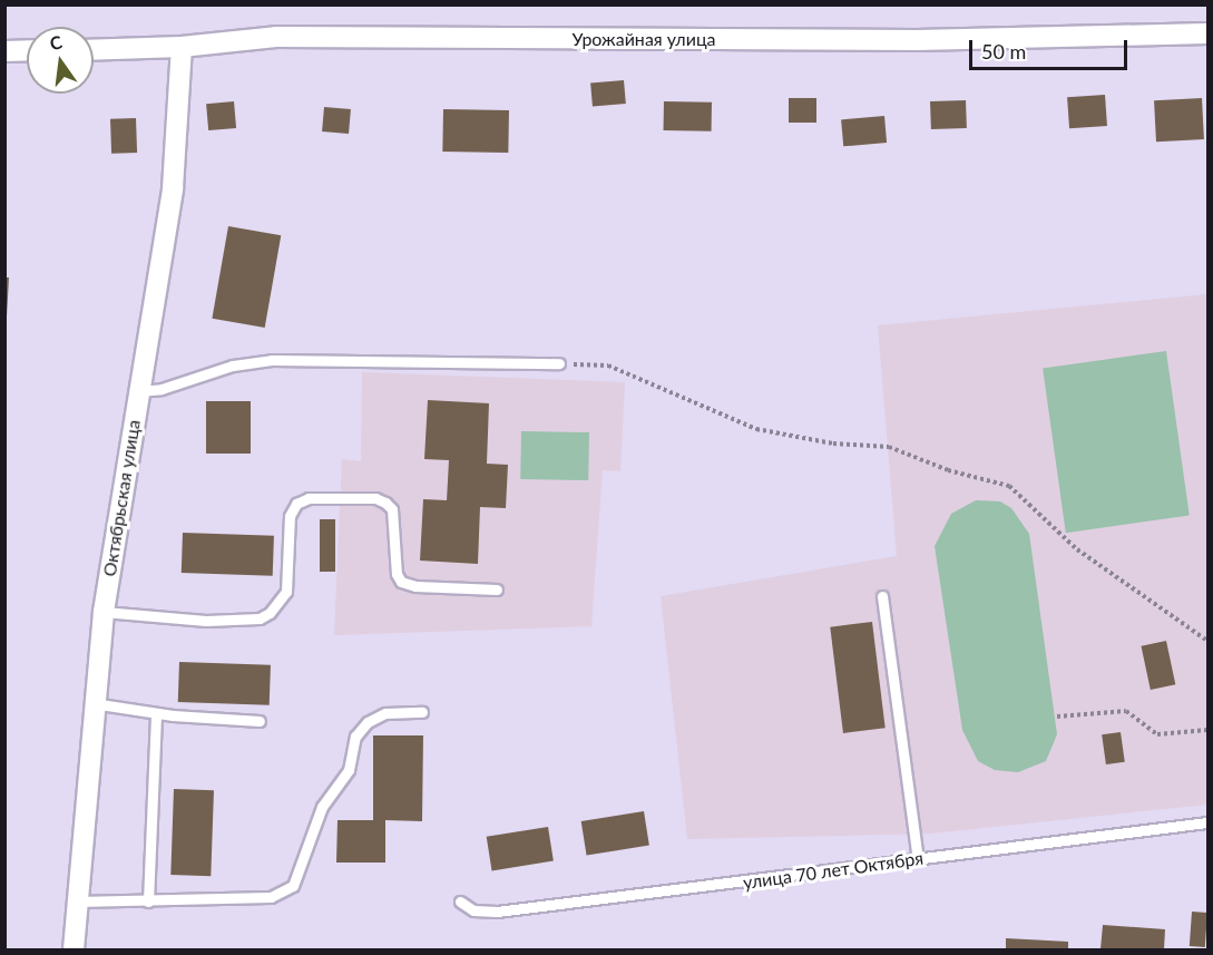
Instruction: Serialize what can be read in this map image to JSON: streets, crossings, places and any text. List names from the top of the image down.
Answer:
{
  "streets": {
    "street": ["Урожайная улица", "Октябрьская улица"],
    "lane": ["улица 70 лет Октября"]
  },
  "crossings": [
    ["Урожайная улица", "Октябрьская улица"]
  ],
  "scale_bar": "50 m",
  "north": "top"
}
